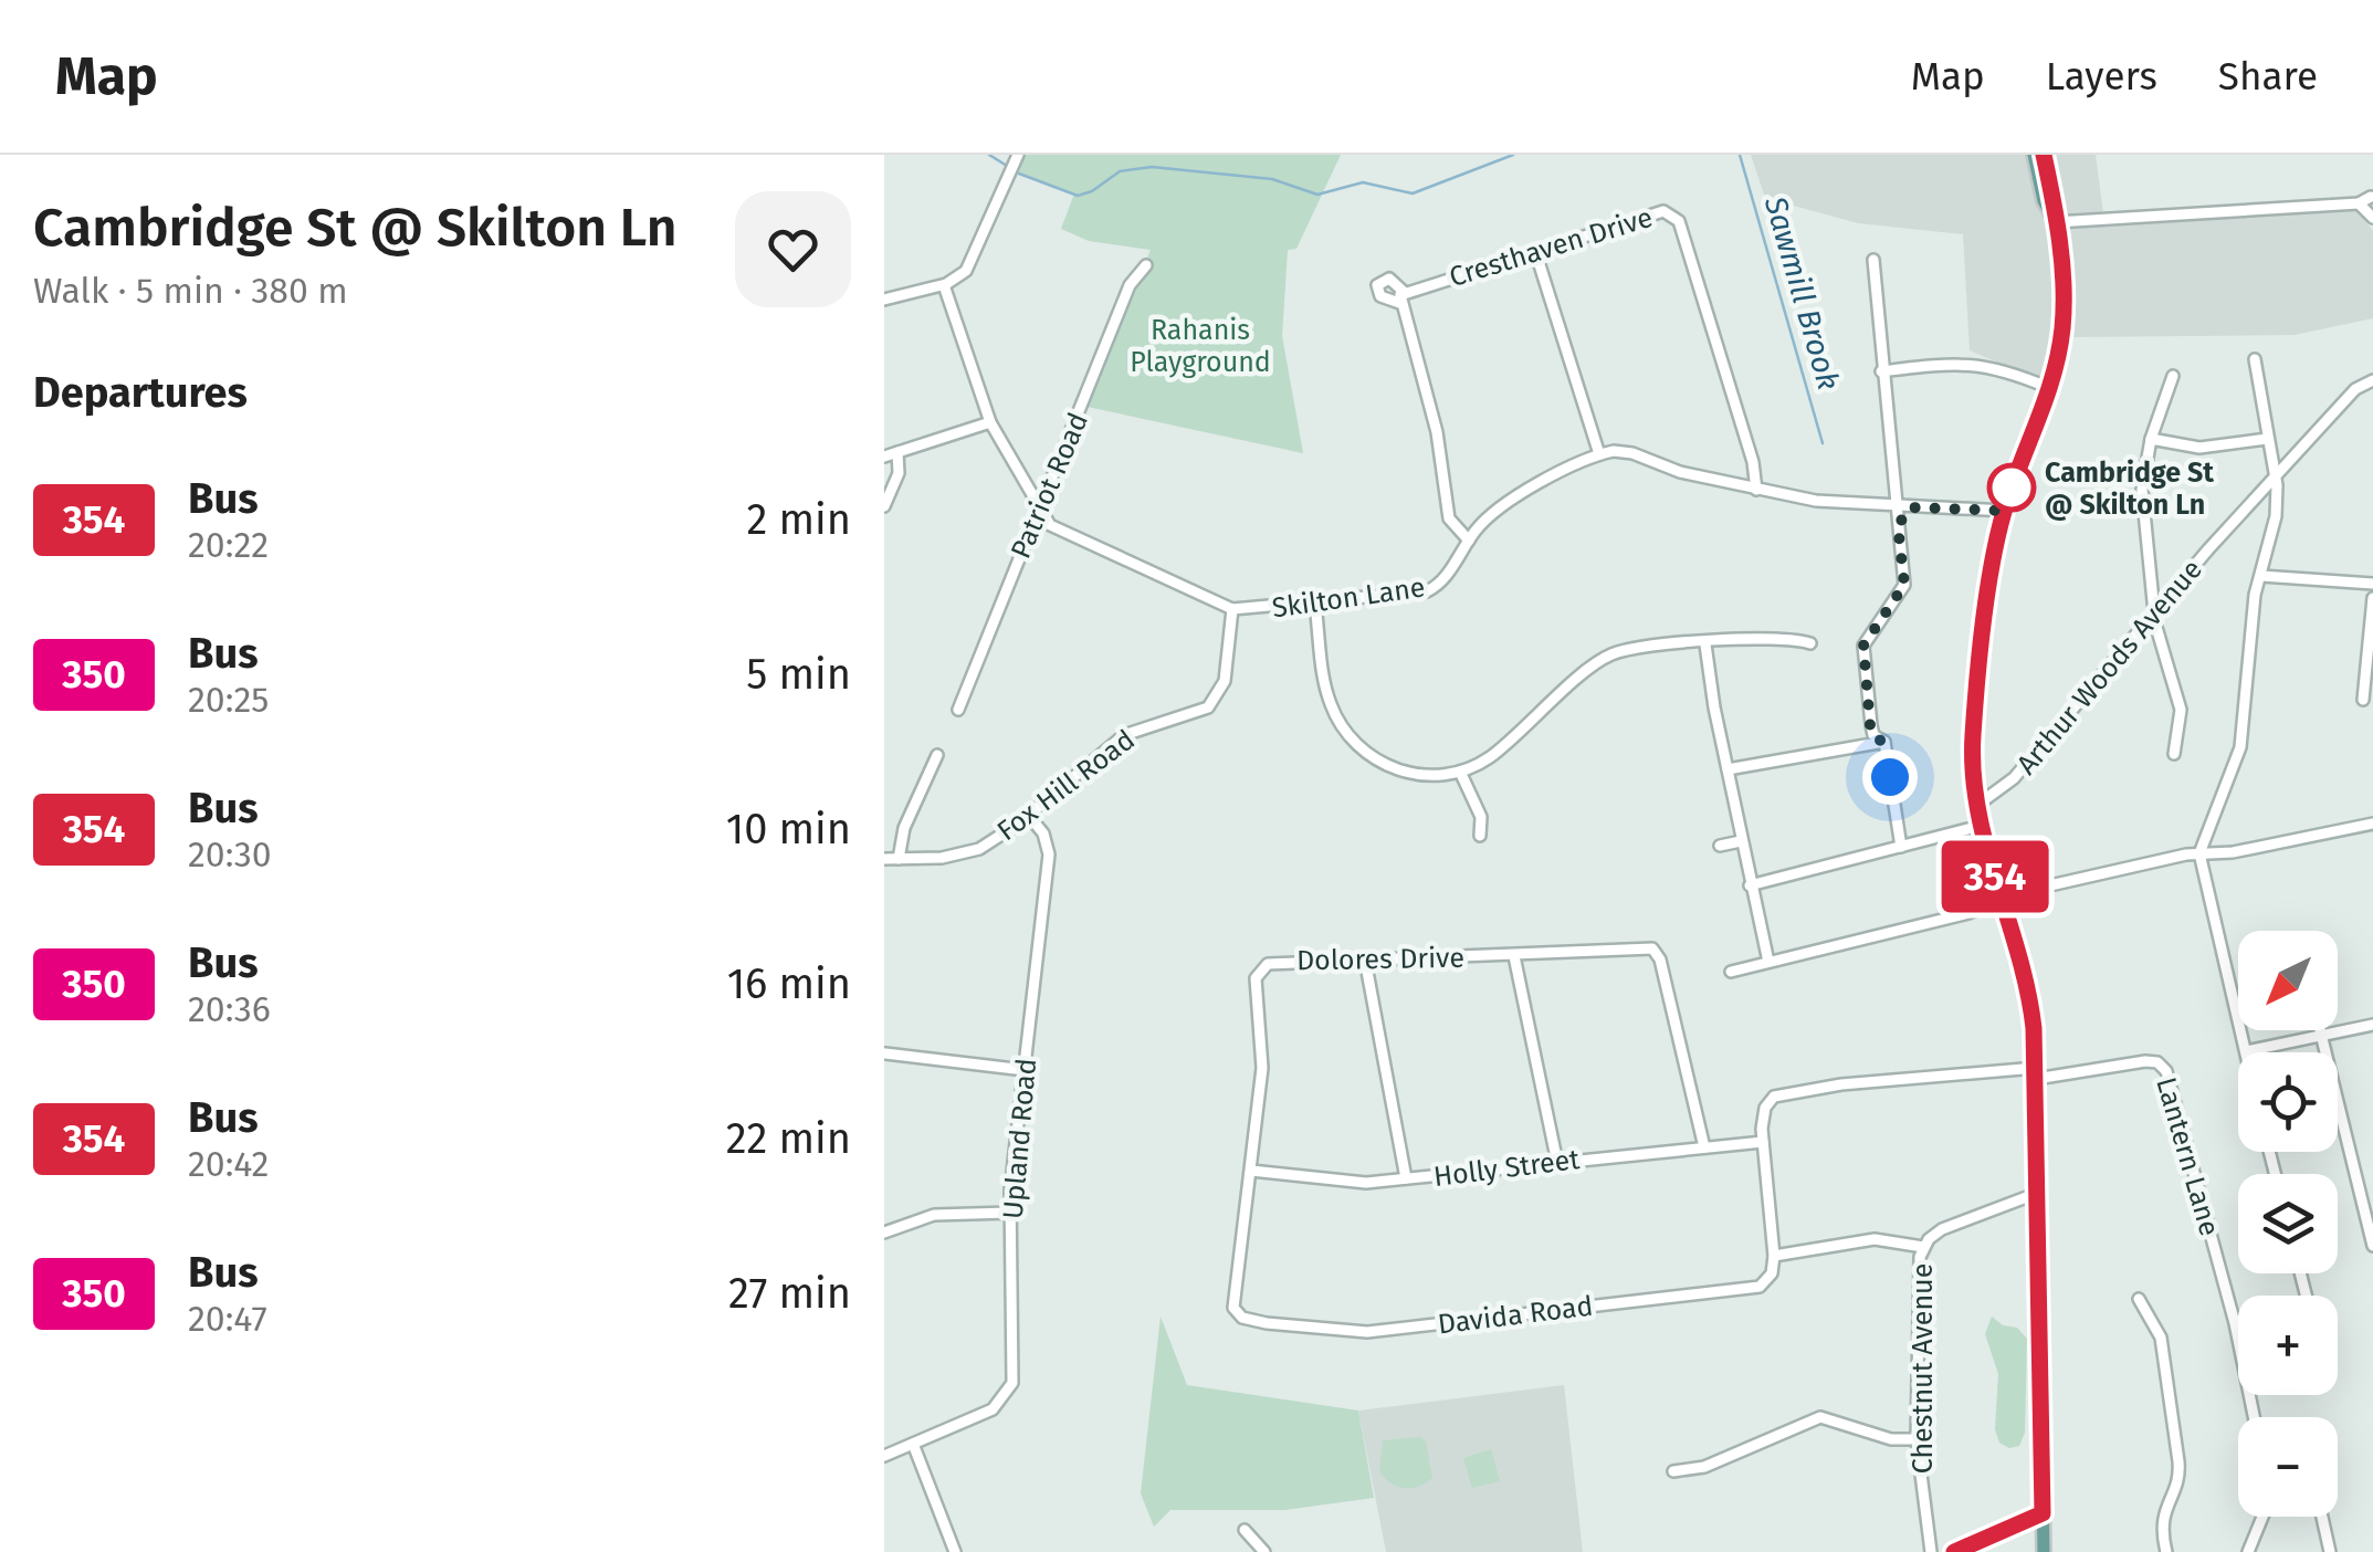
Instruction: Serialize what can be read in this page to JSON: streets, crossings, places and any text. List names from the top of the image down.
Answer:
{
  "streets": {
    "street": [
      "Cresthaven Drive",
      "Patriot Road",
      "Skilton Lane",
      "Arthur Woods Avenue",
      "Fox Hill Road",
      "Dolores Drive",
      "Upland Road",
      "Lantern Lane",
      "Holly Street",
      "Davida Road",
      "Chestnut Avenue"
    ]
  },
  "crossings": [
    ["Cresthaven Drive", "Skilton Lane"],
    ["Patriot Road", "Skilton Lane"],
    ["Skilton Lane", "Fox Hill Road"],
    ["Fox Hill Road", "Upland Road"],
    ["Dolores Drive", "Holly Street"],
    ["Dolores Drive", "Davida Road"]
  ],
  "water": ["Sawmill Brook"],
  "parks": ["Rahanis Playground"],
  "places": ["Cambridge St @ Skilton Ln"],
  "lines": ["bus line 354"],
  "north": "bottom left",
  "page": {
    "header": "Map",
    "nav": ["Map", "Layers", "Share"],
    "heading": [
      ["Cambridge St @ Skilton Ln", "Walk · 5 min · 380 m"],
      "Departures"
    ],
    "on_map": "354",
    "list": [
      {
        "mark": "354",
        "name": "Bus",
        "note": "20:22",
        "value": "2 min"
      },
      {
        "mark": "350",
        "name": "Bus",
        "note": "20:25",
        "value": "5 min"
      },
      {
        "mark": "354",
        "name": "Bus",
        "note": "20:30",
        "value": "10 min"
      },
      {
        "mark": "350",
        "name": "Bus",
        "note": "20:36",
        "value": "16 min"
      },
      {
        "mark": "354",
        "name": "Bus",
        "note": "20:42",
        "value": "22 min"
      },
      {
        "mark": "350",
        "name": "Bus",
        "note": "20:47",
        "value": "27 min"
      }
    ],
    "map_buttons": ["+", "−"]
  }
}
